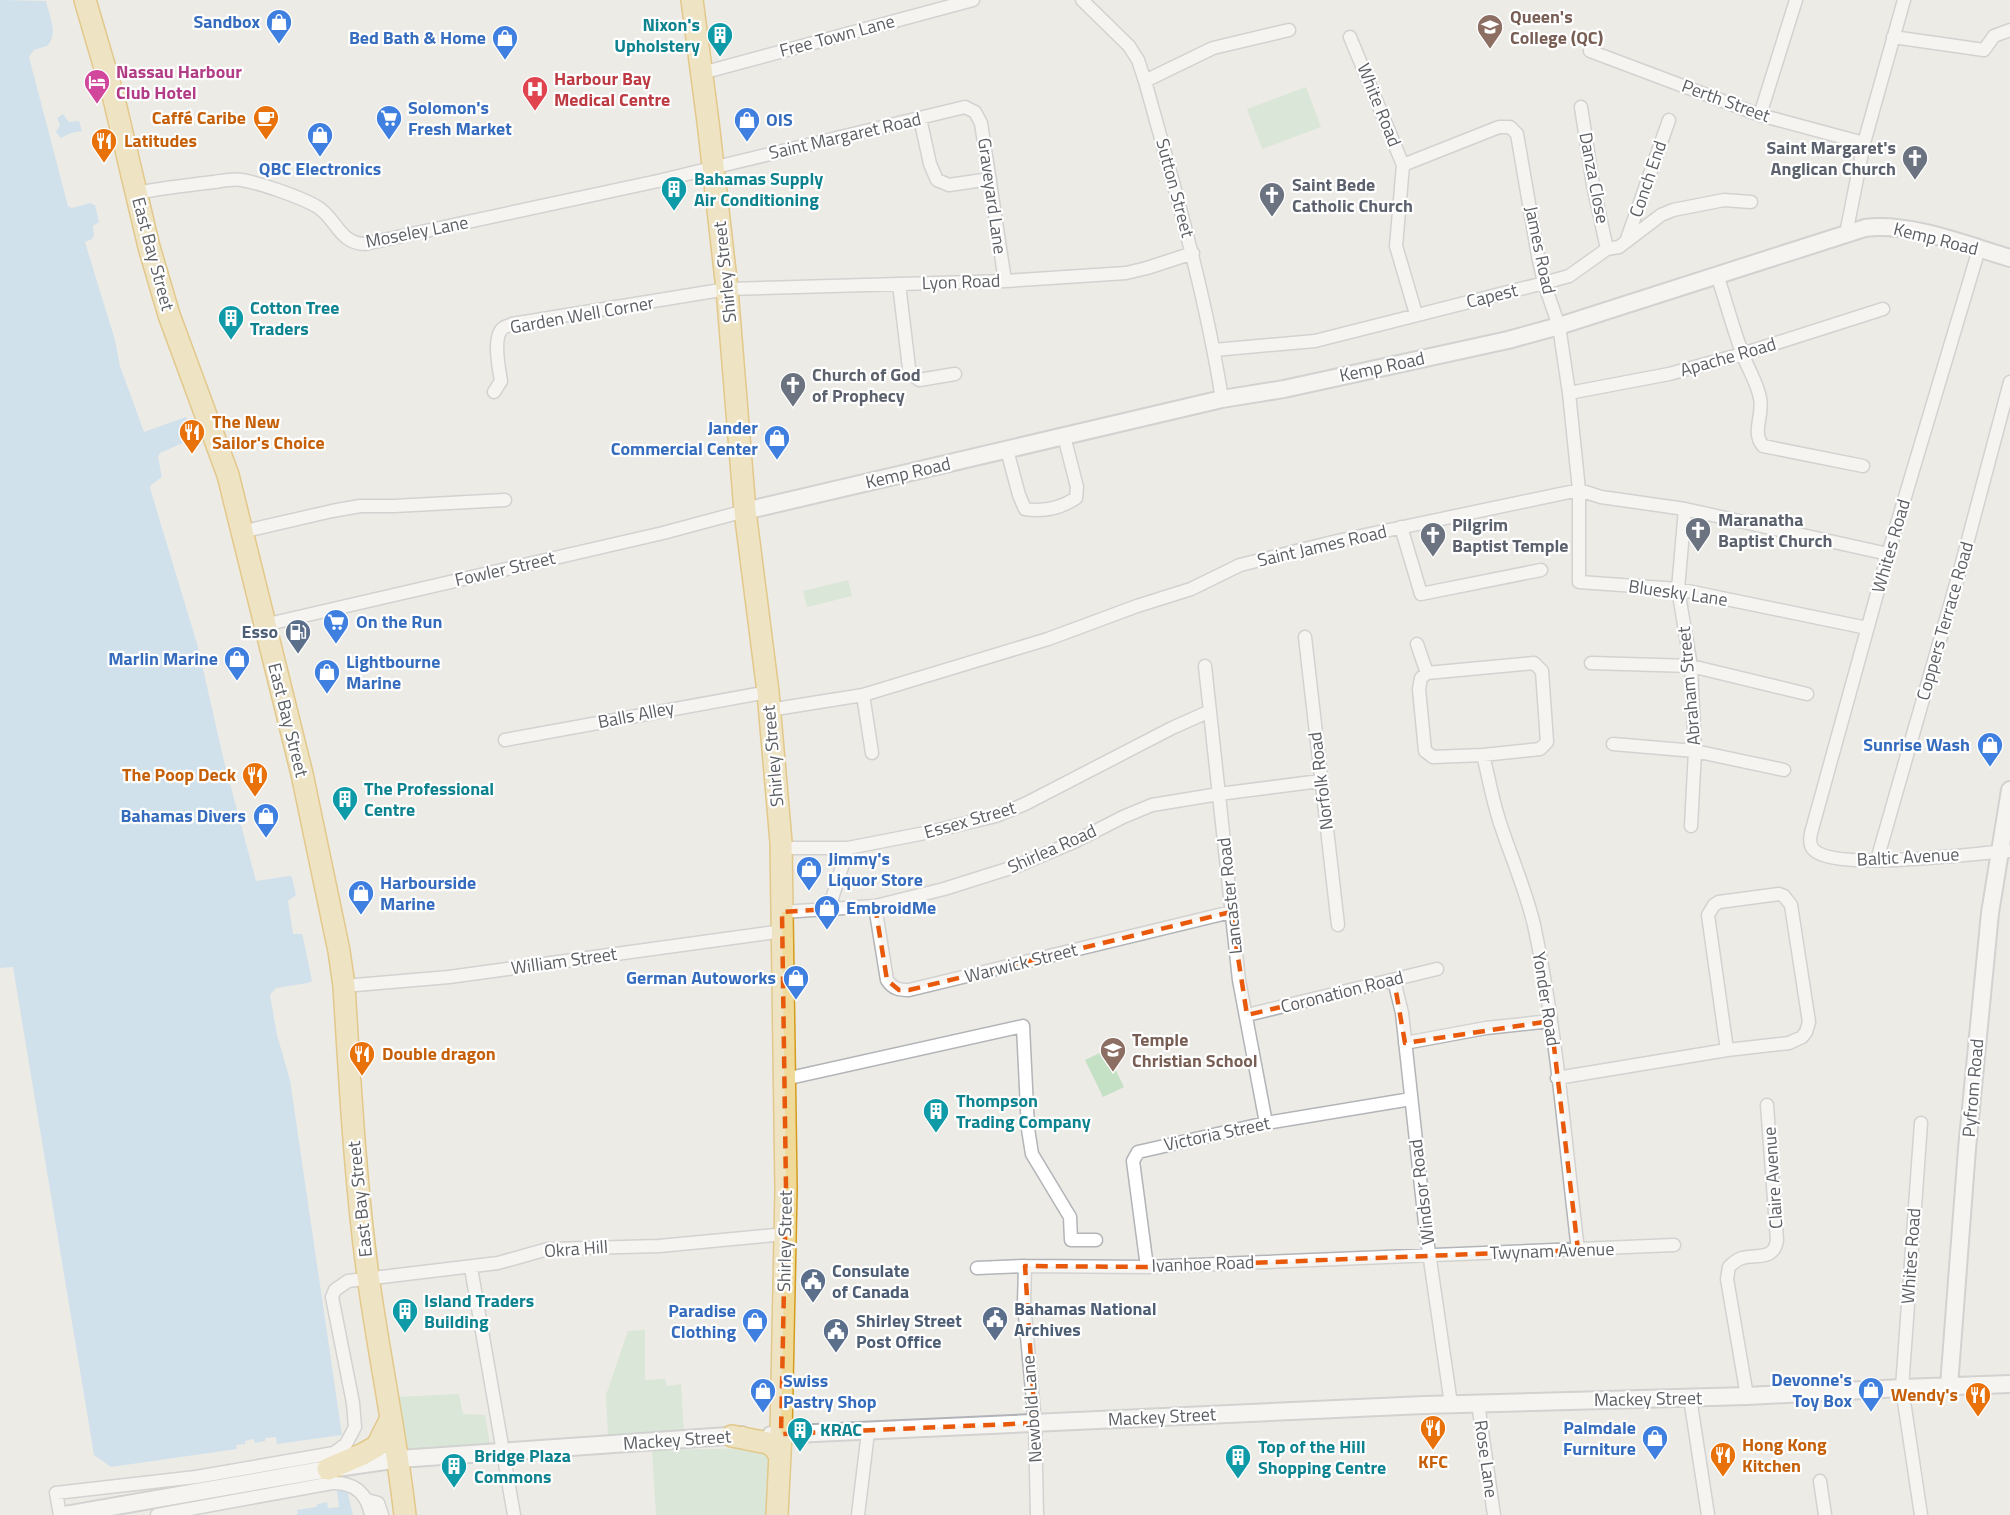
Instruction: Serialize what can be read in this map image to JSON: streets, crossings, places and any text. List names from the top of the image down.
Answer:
{
  "streets": {
    "highway": ["East Bay Street", "Shirley Street"],
    "main road": ["Kemp Road", "Pyfrom Road", "Mackey Street"],
    "street": [
      "Free Town Lane",
      "Perth Street",
      "White Road",
      "Saint Margaret Road",
      "Danza Close",
      "Conch End",
      "Sutton Street",
      "Graveyard Lane",
      "Moseley Lane",
      "James Road",
      "Lyon Road",
      "Capest",
      "Garden Well Corner",
      "Apache Road",
      "Saint James Road",
      "Whites Road",
      "Fowler Street",
      "Bluesky Lane",
      "Coppers Terrace Road",
      "Abraham Street",
      "Balls Alley",
      "Norfolk Road",
      "Essex Street",
      "Shirlea Road",
      "Baltic Avenue",
      "Lancaster Road",
      "William Street",
      "Warwick Street",
      "Coronation Road",
      "Yonder Road",
      "Victoria Street",
      "Claire Avenue",
      "Windsor Road",
      "Okra Hill",
      "Twynam Avenue",
      "Ivanhoe Road",
      "Newbold Lane",
      "Rose Lane"
    ]
  },
  "crossings": [
    ["Free Town Lane", "Shirley Street"],
    ["White Road", "James Road"],
    ["White Road", "Capest"],
    ["Saint Margaret Road", "Graveyard Lane"],
    ["Saint Margaret Road", "Moseley Lane"],
    ["Saint Margaret Road", "Shirley Street"],
    ["Danza Close", "Capest"],
    ["Conch End", "Capest"],
    ["Sutton Street", "Kemp Road"],
    ["Sutton Street", "Lyon Road"],
    ["Sutton Street", "Capest"],
    ["Graveyard Lane", "Lyon Road"],
    ["Moseley Lane", "East Bay Street"],
    ["Moseley Lane", "Shirley Street"],
    ["Kemp Road", "James Road"],
    ["Kemp Road", "Shirley Street"],
    ["Kemp Road", "Whites Road"],
    ["Kemp Road", "Fowler Street"],
    ["James Road", "Capest"],
    ["James Road", "Apache Road"],
    ["James Road", "Saint James Road"],
    ["James Road", "Bluesky Lane"],
    ["East Bay Street", "Fowler Street"],
    ["East Bay Street", "William Street"],
    ["East Bay Street", "Okra Hill"],
    ["East Bay Street", "Mackey Street"],
    ["Shirley Street", "Lyon Road"],
    ["Shirley Street", "Garden Well Corner"],
    ["Shirley Street", "Saint James Road"],
    ["Shirley Street", "Fowler Street"],
    ["Shirley Street", "Balls Alley"],
    ["Shirley Street", "Essex Street"],
    ["Shirley Street", "Shirlea Road"],
    ["Shirley Street", "William Street"],
    ["Shirley Street", "Okra Hill"],
    ["Shirley Street", "Mackey Street"],
    ["Lyon Road", "Garden Well Corner"],
    ["Saint James Road", "Whites Road"],
    ["Saint James Road", "Bluesky Lane"],
    ["Saint James Road", "Abraham Street"],
    ["Saint James Road", "Balls Alley"],
    ["Whites Road", "Bluesky Lane"],
    ["Whites Road", "Baltic Avenue"],
    ["Whites Road", "Mackey Street"],
    ["Bluesky Lane", "Abraham Street"],
    ["Coppers Terrace Road", "Baltic Avenue"],
    ["Norfolk Road", "Shirlea Road"],
    ["Essex Street", "Lancaster Road"],
    ["Shirlea Road", "Lancaster Road"],
    ["Shirlea Road", "William Street"],
    ["Shirlea Road", "Warwick Street"],
    ["Baltic Avenue", "Pyfrom Road"],
    ["Lancaster Road", "Warwick Street"],
    ["Lancaster Road", "Coronation Road"],
    ["Lancaster Road", "Victoria Street"],
    ["Coronation Road", "Windsor Road"],
    ["Yonder Road", "Twynam Avenue"],
    ["Pyfrom Road", "Mackey Street"],
    ["Victoria Street", "Windsor Road"],
    ["Victoria Street", "Ivanhoe Road"],
    ["Claire Avenue", "Mackey Street"],
    ["Windsor Road", "Twynam Avenue"],
    ["Windsor Road", "Ivanhoe Road"],
    ["Windsor Road", "Mackey Street"],
    ["Twynam Avenue", "Ivanhoe Road"],
    ["Ivanhoe Road", "Newbold Lane"],
    ["Mackey Street", "Newbold Lane"],
    ["Mackey Street", "Rose Lane"]
  ],
  "places": {
    "shop": [
      "Sandbox",
      "Bed Bath & Home",
      "OIS",
      "QBC Electronics",
      "Jander Commercial Center",
      "Marlin Marine",
      "Lightbourne Marine",
      "Sunrise Wash",
      "Bahamas Divers",
      "Jimmy's Liquor Store",
      "Harbourside Marine",
      "EmbroidMe",
      "German Autoworks",
      "Paradise Clothing",
      "Devonne's Toy Box",
      "Swiss Pastry Shop",
      "Palmdale Furniture"
    ],
    "school or university": ["Queen's College (QC)", "Temple Christian School"],
    "building": [
      "Nixon's Upholstery",
      "Bahamas Supply Air Conditioning",
      "Cotton Tree Traders",
      "The Professional Centre",
      "Thompson Trading Company",
      "Island Traders Building",
      "KRAC",
      "Top of the Hill Shopping Centre",
      "Bridge Plaza Commons"
    ],
    "hotel": ["Nassau Harbour Club Hotel"],
    "hospital": ["Harbour Bay Medical Centre"],
    "cafe": ["Caffé Caribe"],
    "supermarket": ["Solomon's Fresh Market", "On the Run"],
    "restaurant": [
      "Latitudes",
      "The New Sailor's Choice",
      "The Poop Deck",
      "Double dragon",
      "Wendy's",
      "KFC",
      "Hong Kong Kitchen"
    ],
    "church": [
      "Saint Margaret's Anglican Church",
      "Saint Bede Catholic Church",
      "Church of God of Prophecy",
      "Maranatha Baptist Church",
      "Pilgrim Baptist Temple"
    ],
    "fuel station": ["Esso"],
    "public building": ["Consulate of Canada", "Bahamas National Archives", "Shirley Street Post Office"]
  }
}
